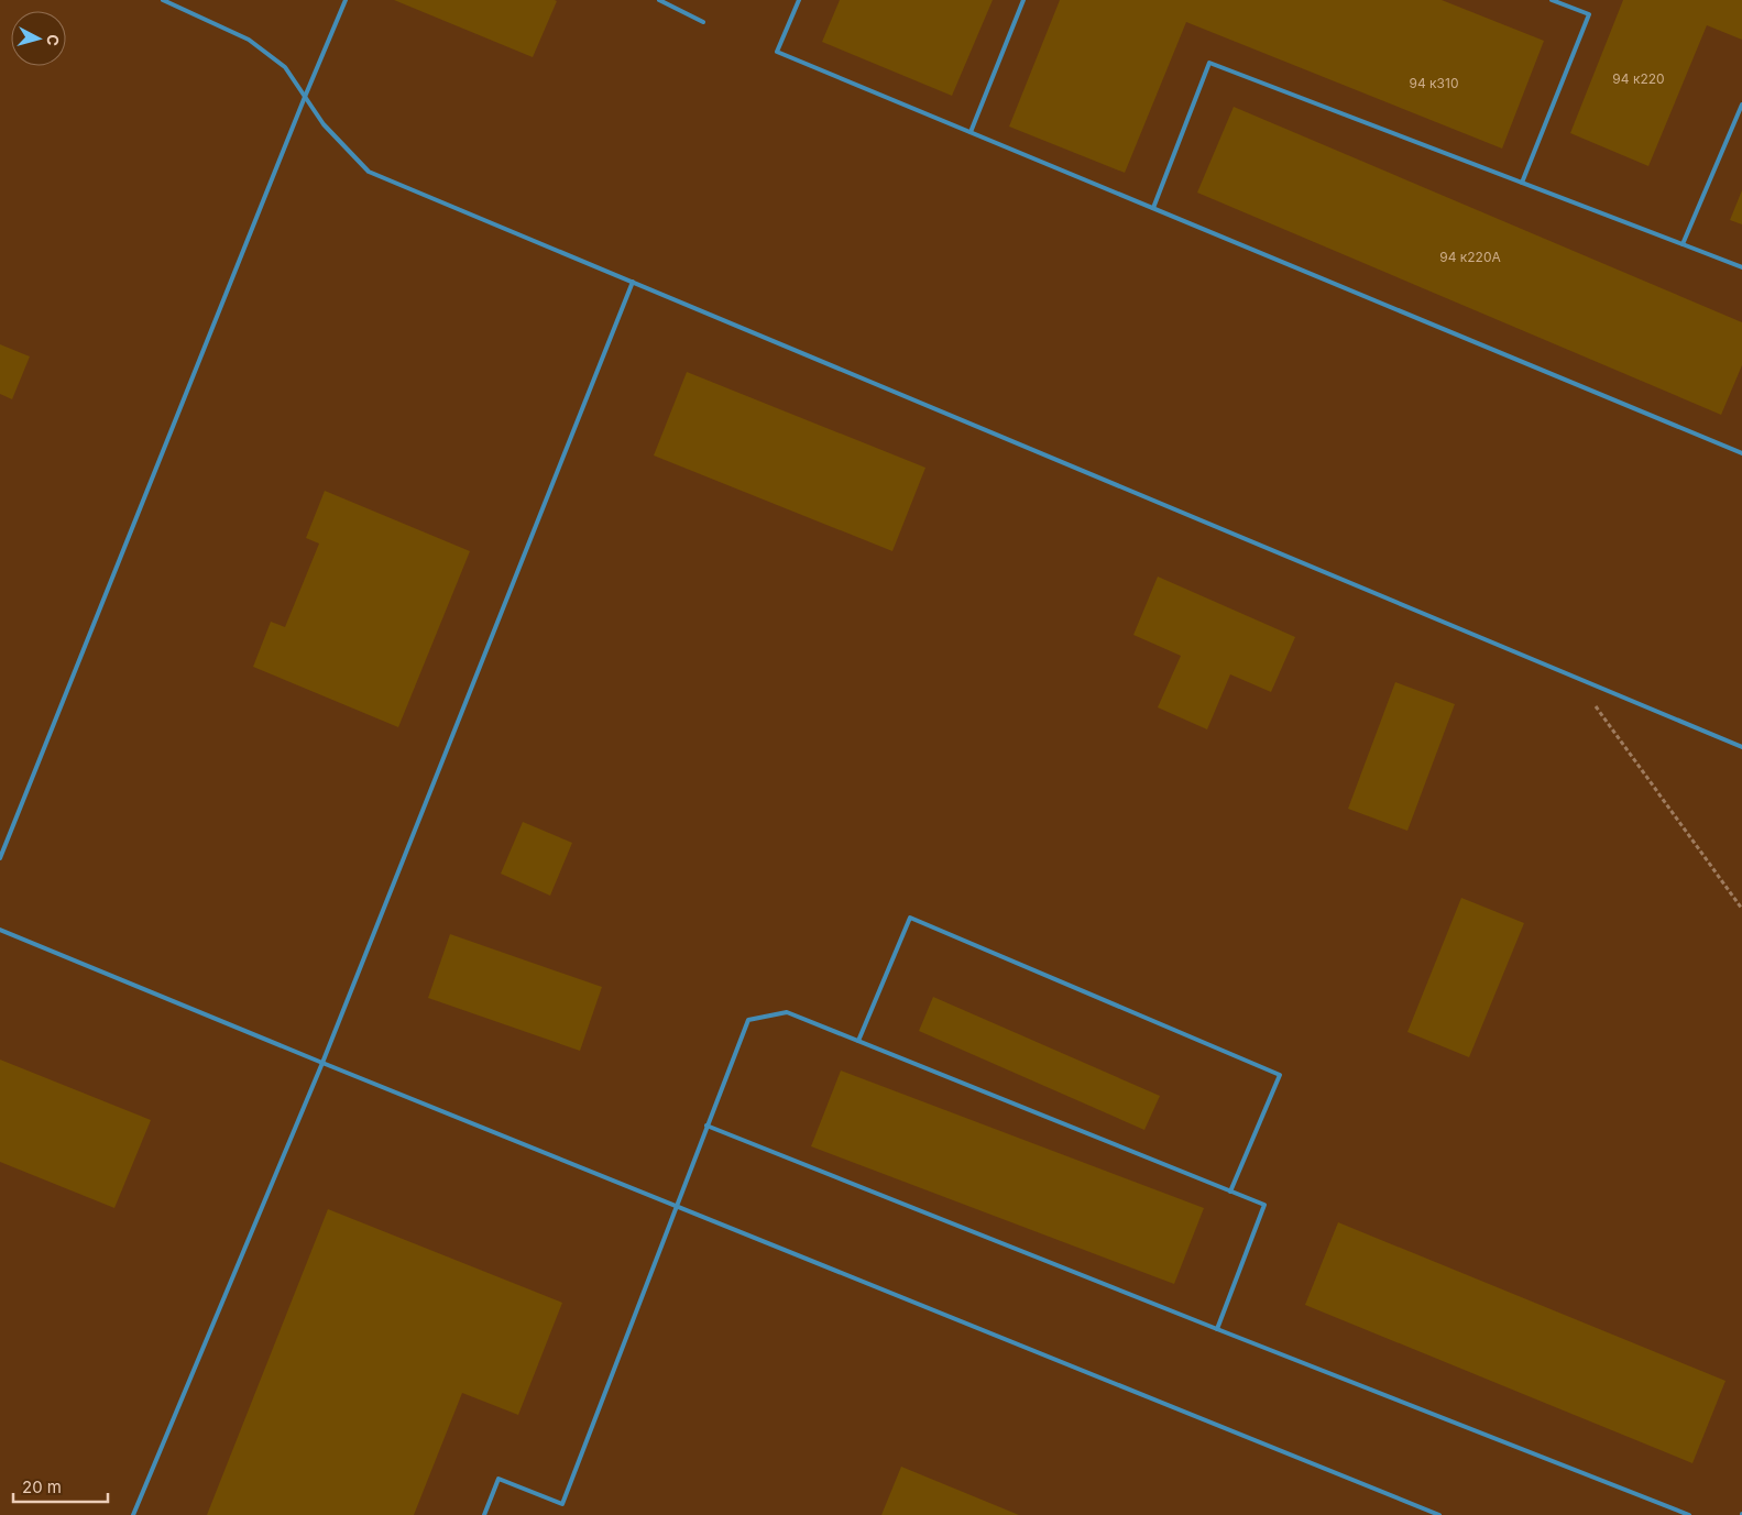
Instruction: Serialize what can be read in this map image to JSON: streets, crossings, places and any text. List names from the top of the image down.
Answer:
{
  "house_numbers": ["94 к220", "94 к310", "94 к220А"],
  "scale_bar": "20 m",
  "north": "right"
}
